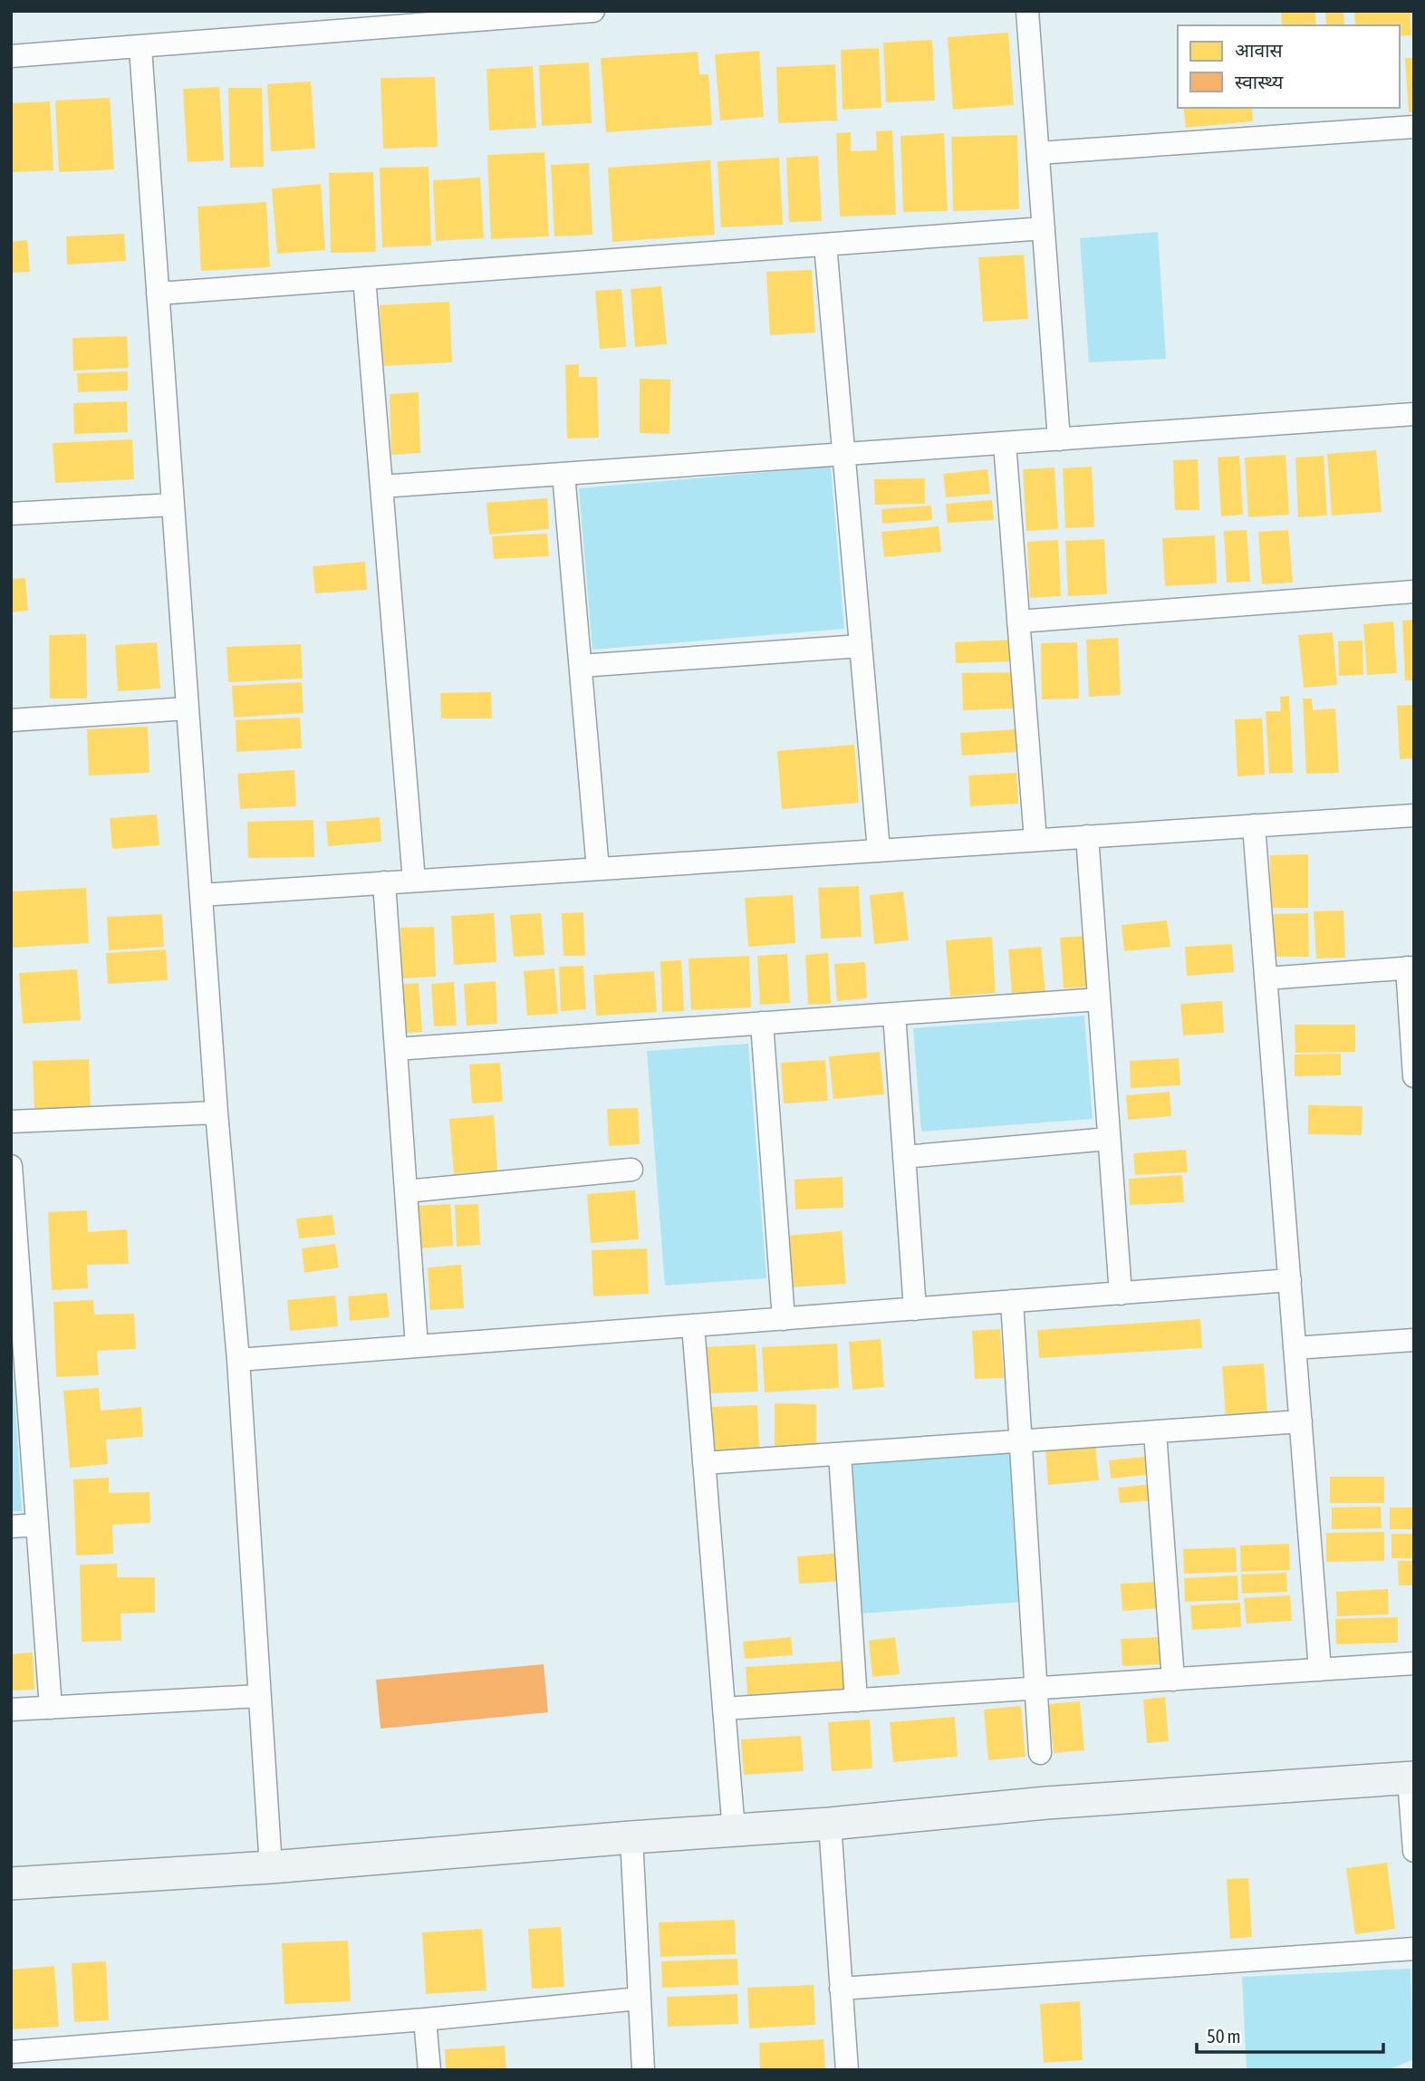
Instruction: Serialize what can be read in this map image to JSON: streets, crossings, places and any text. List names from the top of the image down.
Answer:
{
  "legend": ["आवास", "स्वास्थ्य"],
  "scale_bar": "50 m"
}
